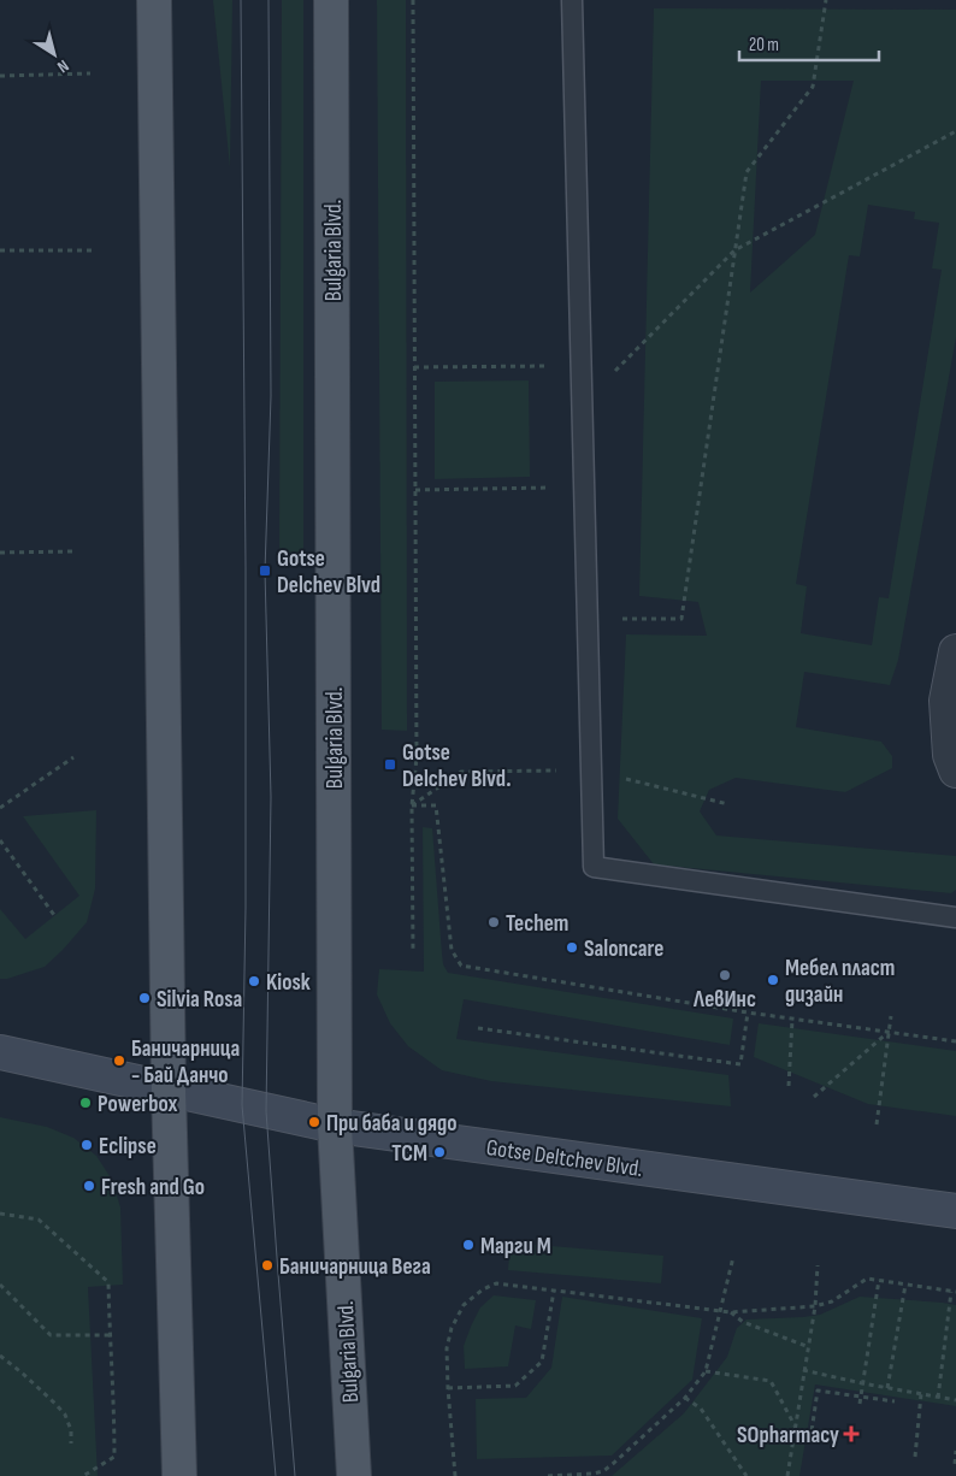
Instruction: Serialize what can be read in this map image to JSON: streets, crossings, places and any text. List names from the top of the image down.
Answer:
{
  "streets": {
    "main road": ["Bulgaria Blvd."],
    "street": ["Gotse Deltchev Blvd."]
  },
  "crossings": [
    ["Bulgaria Blvd.", "Gotse Deltchev Blvd."]
  ],
  "places": {
    "transit": ["Gotse Delchev Blvd", "Gotse Delchev Blvd."],
    "other": [
      "Techem",
      "Saloncare",
      "ЛевИнс",
      "Мебел пласт дизайн",
      "Kiosk",
      "Silvia Rosa",
      "Баничарница - Бай Данчо",
      "Powerbox",
      "При баба и дядо",
      "Eclipse",
      "TCM",
      "Fresh and Go",
      "Марги М",
      "Баничарница Вега"
    ],
    "health": ["SOpharmacy"]
  },
  "scale_bar": "20 m",
  "north": "bottom right"
}
